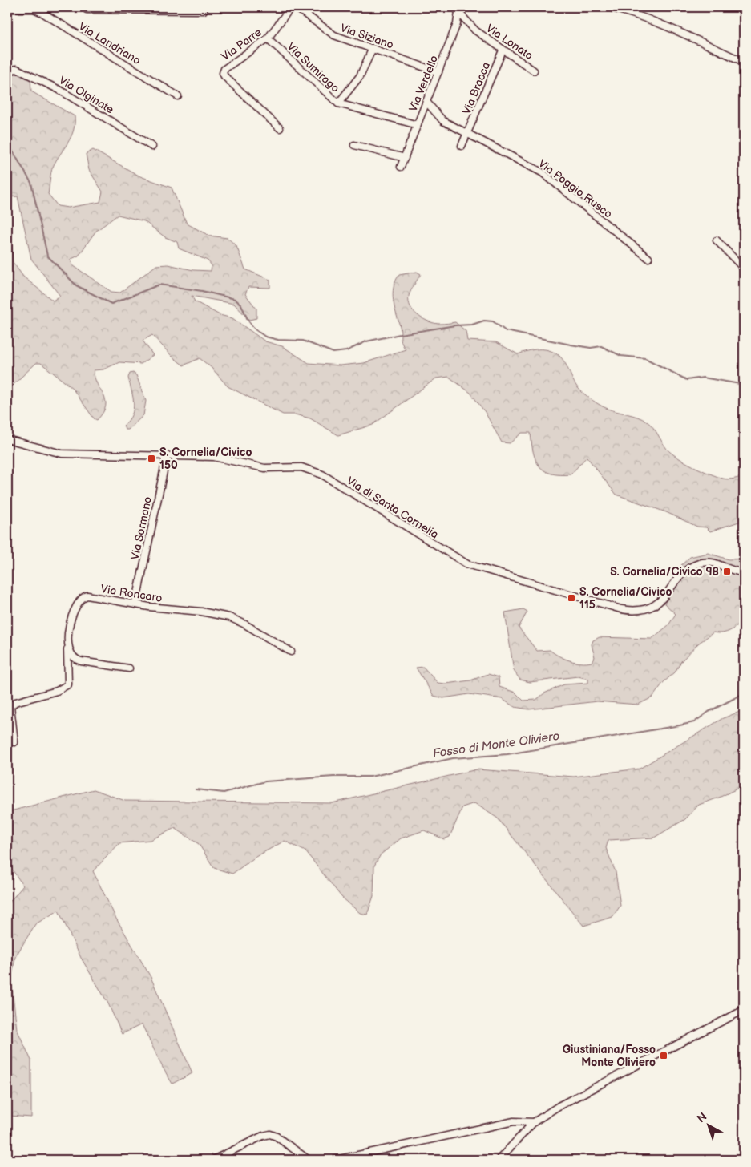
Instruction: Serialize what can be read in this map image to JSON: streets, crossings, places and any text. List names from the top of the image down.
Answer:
{
  "streets": {
    "street": [
      "Via Siziano",
      "Via Lonato",
      "Via Landriano",
      "Via Parre",
      "Via Sumirago",
      "Via Verdello",
      "Via Bracca",
      "Via Olginate",
      "Via Poggio Rusco",
      "Via di Santa Cornelia",
      "Via Sormano",
      "Via Roncaro"
    ]
  },
  "crossings": [
    ["Via Siziano", "Via Verdello"],
    ["Via Lonato", "Via Verdello"],
    ["Via Lonato", "Via Bracca"],
    ["Via Parre", "Via Sumirago"],
    ["Via Sumirago", "Via Verdello"],
    ["Via Verdello", "Via Poggio Rusco"],
    ["Via Bracca", "Via Poggio Rusco"],
    ["Via di Santa Cornelia", "Via Sormano"],
    ["Via Sormano", "Via Roncaro"]
  ],
  "water": ["Fosso di Monte Oliviero"],
  "places": {
    "transit": [
      "S. Cornelia/Civico 150",
      "S. Cornelia/Civico 98",
      "S. Cornelia/Civico 115",
      "Giustiniana/Fosso Monte Oliviero"
    ]
  },
  "north": "top left"
}
